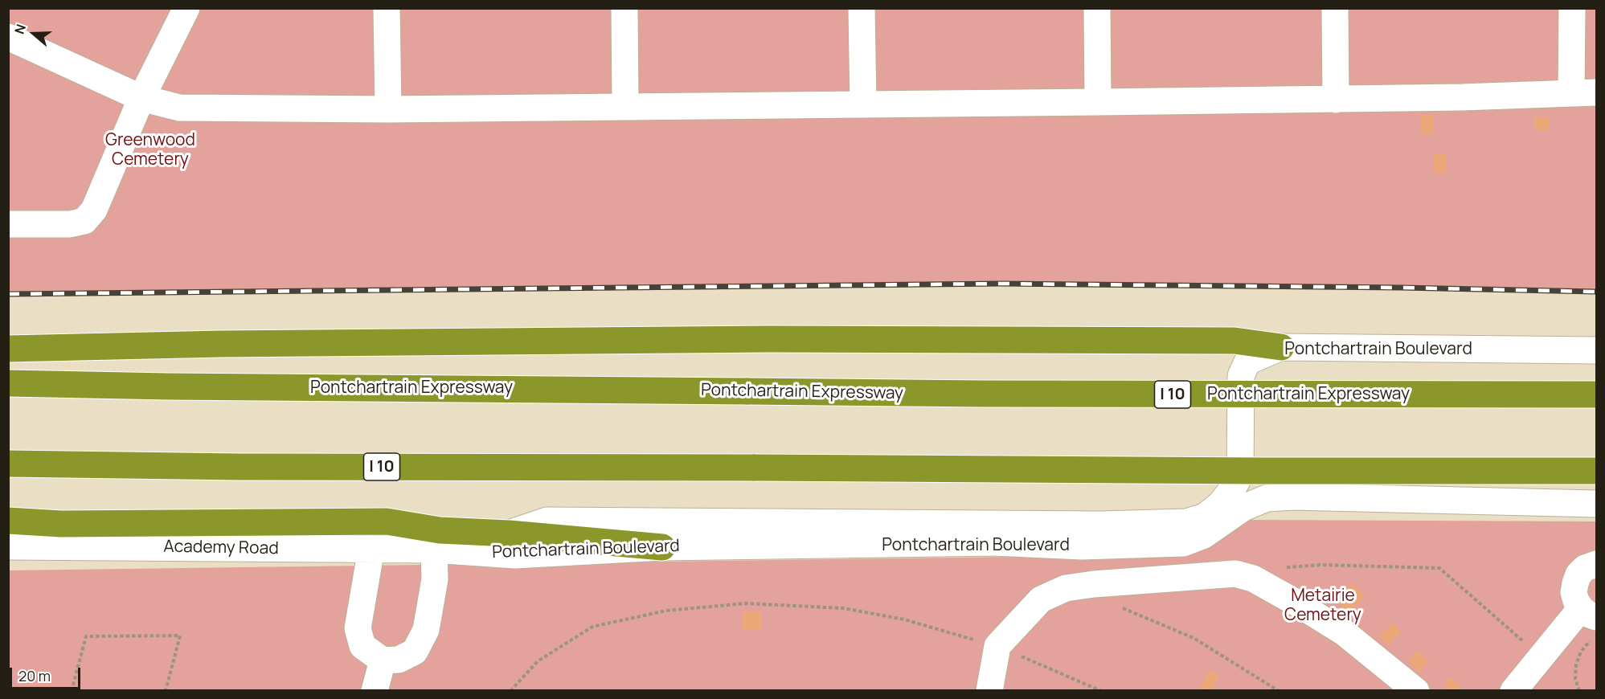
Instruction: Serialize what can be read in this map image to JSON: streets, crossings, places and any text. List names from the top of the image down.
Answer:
{
  "streets": {
    "highway": ["Pontchartrain Expressway", "I 10"],
    "street": ["Pontchartrain Boulevard", "Academy Road"]
  },
  "crossings": [
    ["Pontchartrain Boulevard", "Academy Road"]
  ],
  "parks": ["Greenwood Cemetery", "Metairie Cemetery"],
  "scale_bar": "20 m",
  "north": "left"
}
